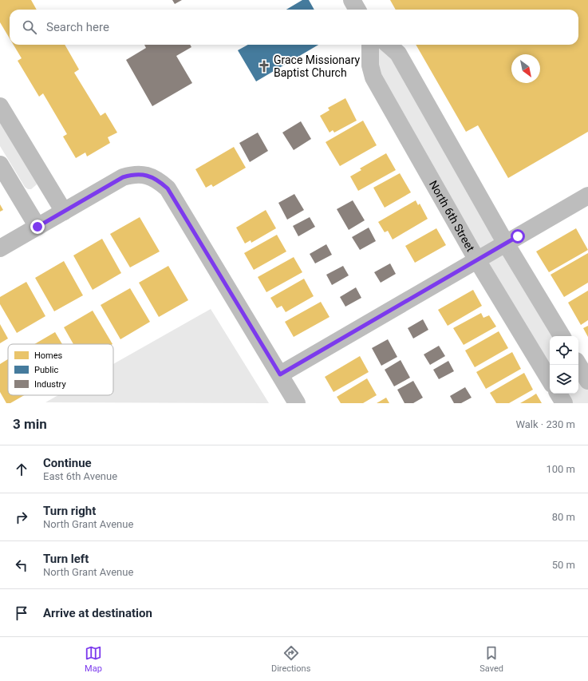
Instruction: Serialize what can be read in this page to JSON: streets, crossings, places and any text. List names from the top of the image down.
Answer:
{
  "streets": {
    "street": ["North 6th Street"]
  },
  "places": {
    "church": ["Grace Missionary Baptist Church"]
  },
  "legend": ["Homes", "Public", "Industry"],
  "north": "bottom right",
  "page": {
    "search": "Search here",
    "heading": ["3 min", "Walk · 230 m"],
    "list": [
      ["Continue", "East 6th Avenue", "100 m"],
      ["Turn right", "North Grant Avenue", "80 m"],
      ["Turn left", "North Grant Avenue", "50 m"],
      "Arrive at destination"
    ],
    "nav": ["Map", "Directions", "Saved"]
  }
}
